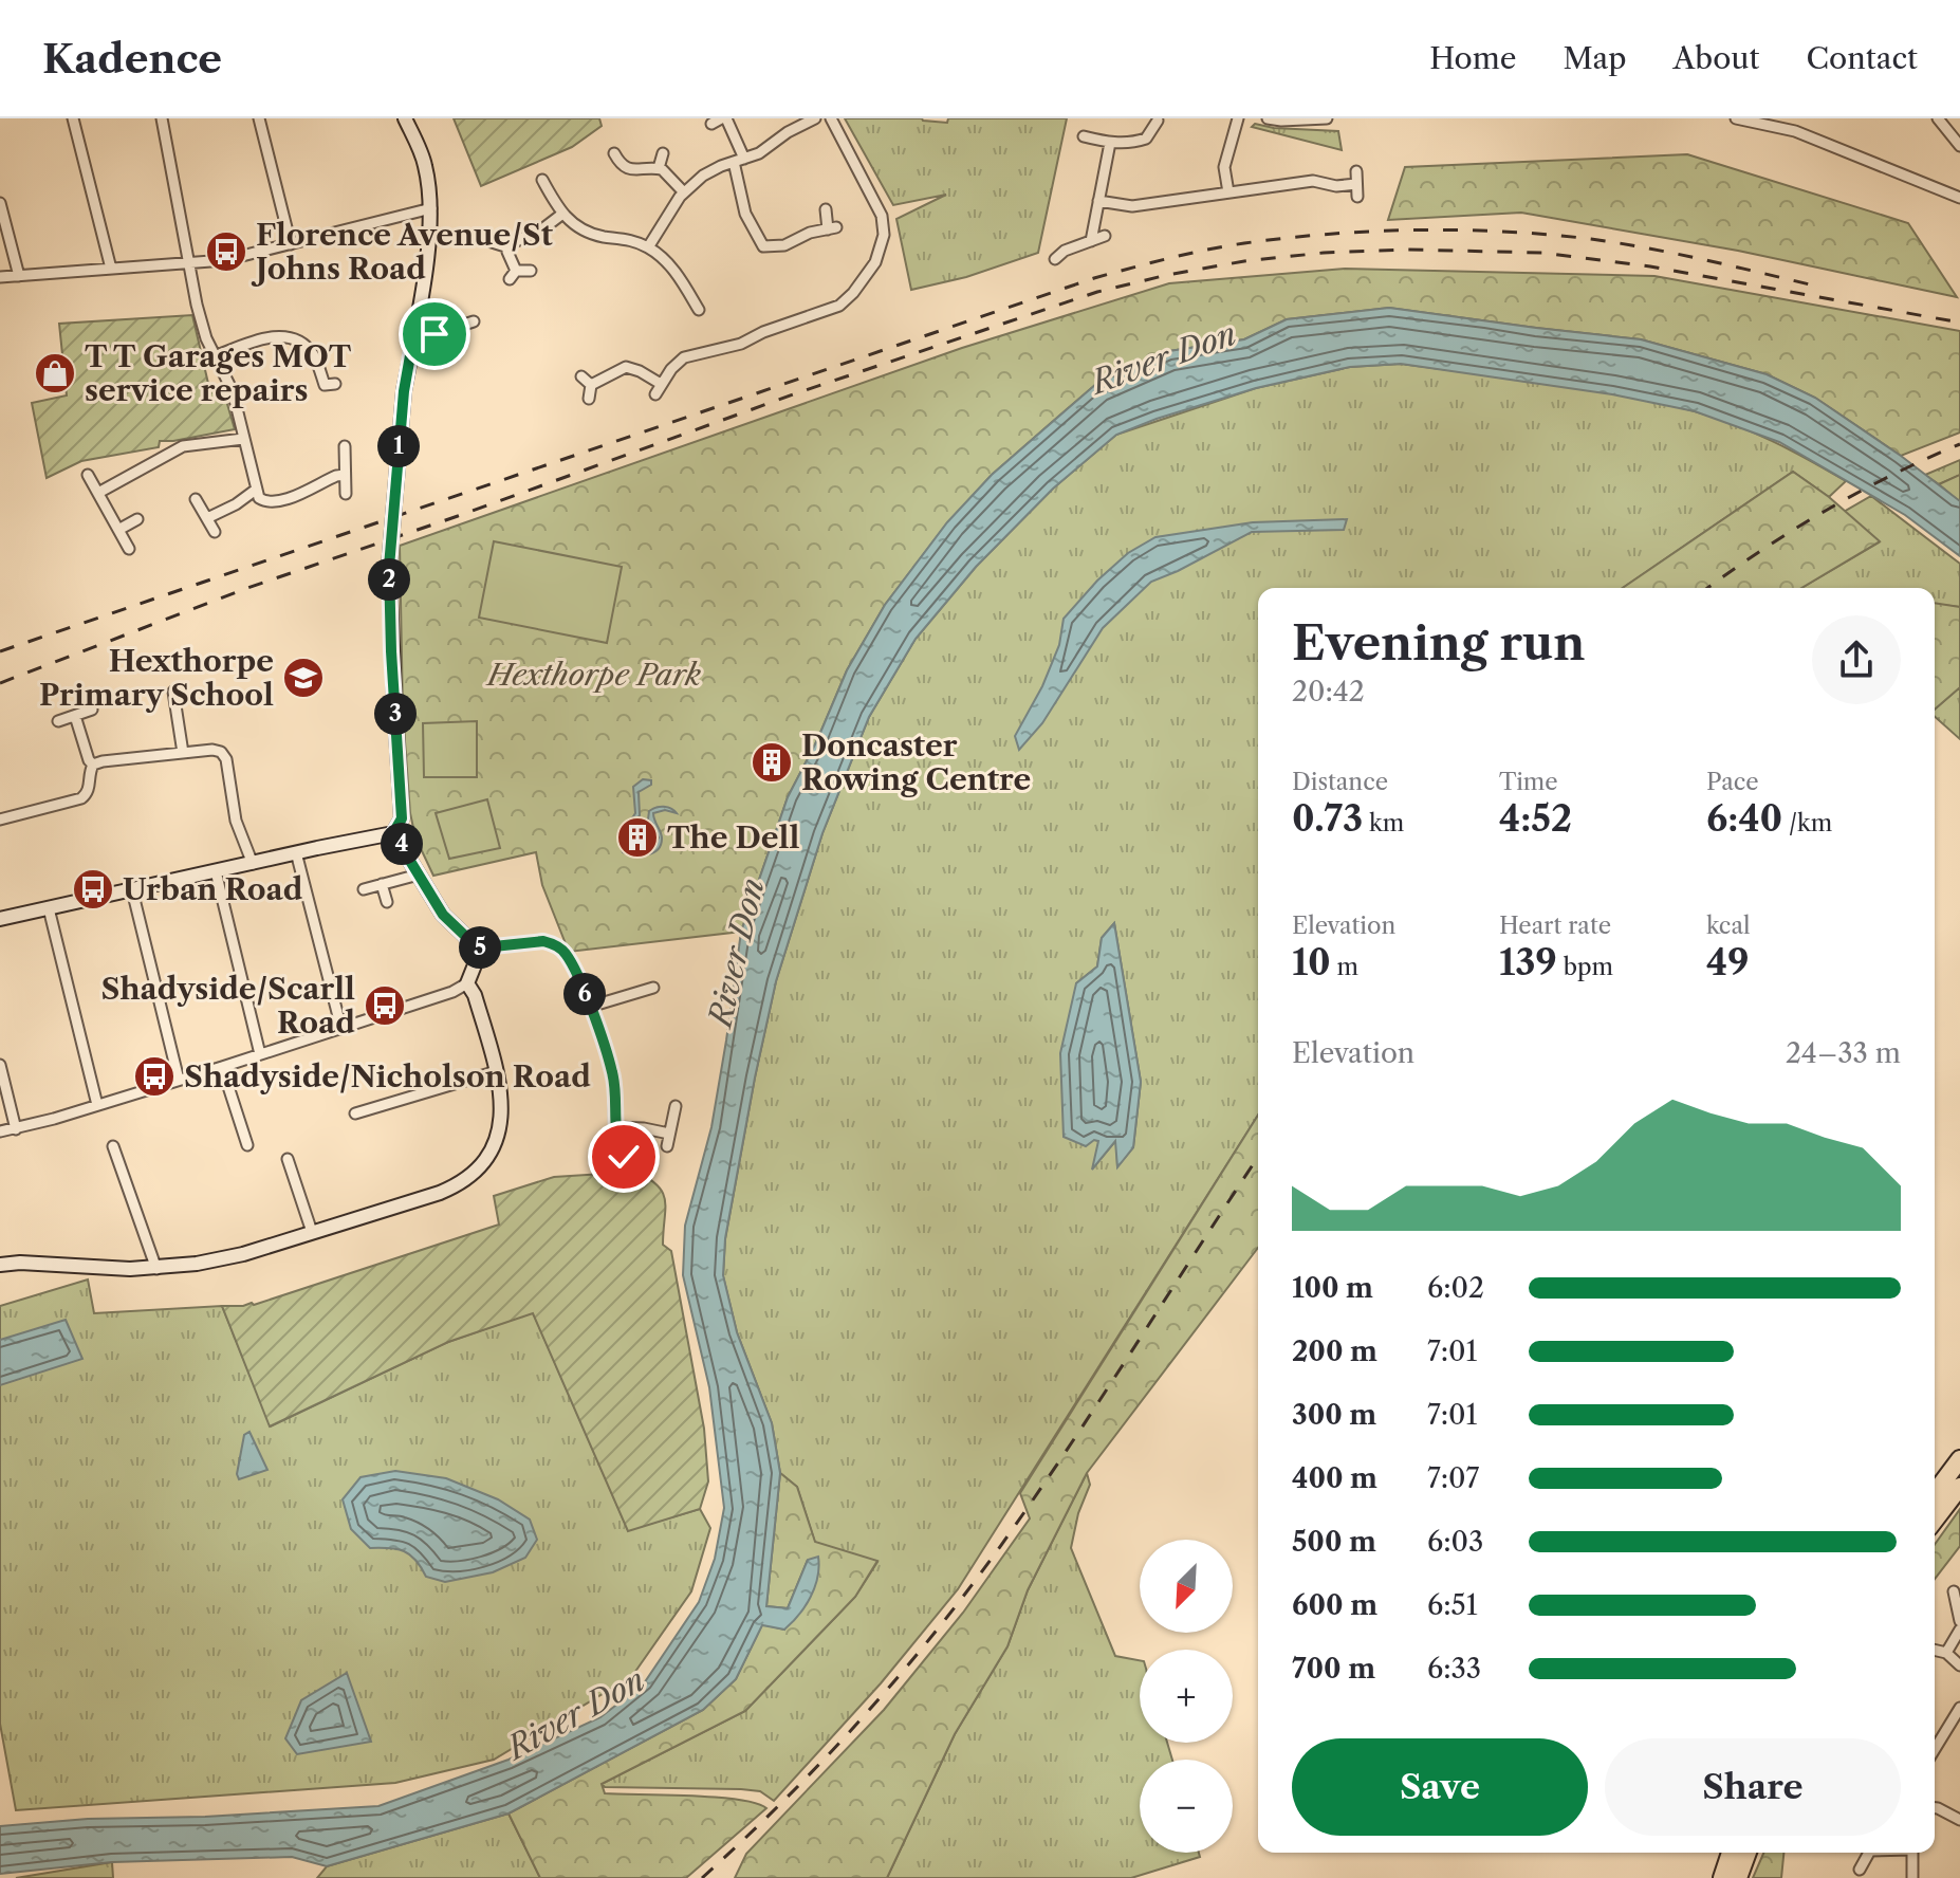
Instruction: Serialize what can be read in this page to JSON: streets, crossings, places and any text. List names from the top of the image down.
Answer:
{
  "water": ["River Don"],
  "parks": ["Hexthorpe Park"],
  "places": {
    "bus stop": [
      "Florence Avenue/St Johns Road",
      "Urban Road",
      "Shadyside/Scarll Road",
      "Shadyside/Nicholson Road"
    ],
    "shop": ["T T Garages MOT service repairs"],
    "school or university": ["Hexthorpe Primary School"],
    "building": ["Doncaster Rowing Centre", "The Dell"]
  },
  "north": "bottom left",
  "page": {
    "header": "Kadence",
    "nav": [
      "Home",
      "Map",
      "About",
      "Contact"
    ],
    "pins": [
      "1",
      "2",
      "3",
      "4",
      "5",
      "6"
    ],
    "heading": ["Evening run", "20:42"],
    "stats": [
      ["Distance", "0.73 km"],
      ["Time", "4:52"],
      ["Pace", "6:40 /km"],
      ["Elevation", "10 m"],
      ["Heart rate", "139 bpm"],
      ["kcal", "49"]
    ],
    "chart": ["Elevation", "24–33 m"],
    "list": [
      {
        "name": "100 m",
        "note": "6:02"
      },
      {
        "name": "200 m",
        "note": "7:01"
      },
      {
        "name": "300 m",
        "note": "7:01"
      },
      {
        "name": "400 m",
        "note": "7:07"
      },
      {
        "name": "500 m",
        "note": "6:03"
      },
      {
        "name": "600 m",
        "note": "6:51"
      },
      {
        "name": "700 m",
        "note": "6:33"
      }
    ],
    "map_buttons": ["+", "−"],
    "buttons": ["Save", "Share"]
  }
}
